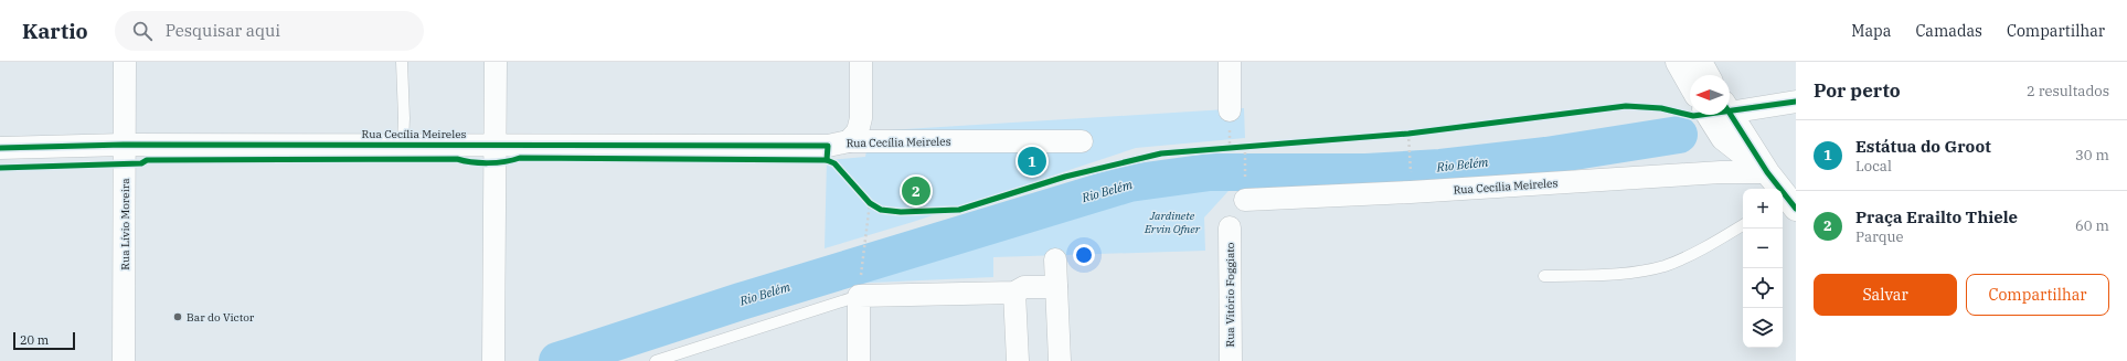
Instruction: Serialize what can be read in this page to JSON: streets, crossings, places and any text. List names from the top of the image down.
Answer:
{
  "streets": {
    "street": ["Rua Cecília Meireles", "Rua Lívio Moreira", "Rua Vitório Foggiato"]
  },
  "crossings": [
    ["Rua Cecília Meireles", "Rua Lívio Moreira"]
  ],
  "water": ["Rio Belém"],
  "parks": ["Jardinete Ervin Ofner"],
  "places": ["Bar do Victor"],
  "scale_bar": "20 m",
  "north": "left",
  "page": {
    "header": "Kartio",
    "search": "Pesquisar aqui",
    "nav": ["Mapa", "Camadas", "Compartilhar"],
    "heading": ["Por perto", "2 resultados"],
    "list": [
      {
        "mark": "1",
        "name": "Estátua do Groot",
        "note": "Local",
        "value": "30 m"
      },
      {
        "mark": "2",
        "name": "Praça Erailto Thiele",
        "note": "Parque",
        "value": "60 m"
      }
    ],
    "pins": ["1", "2"],
    "map_buttons": ["+", "−"],
    "buttons": ["Salvar", "Compartilhar"],
    "scale": "20 m"
  }
}
